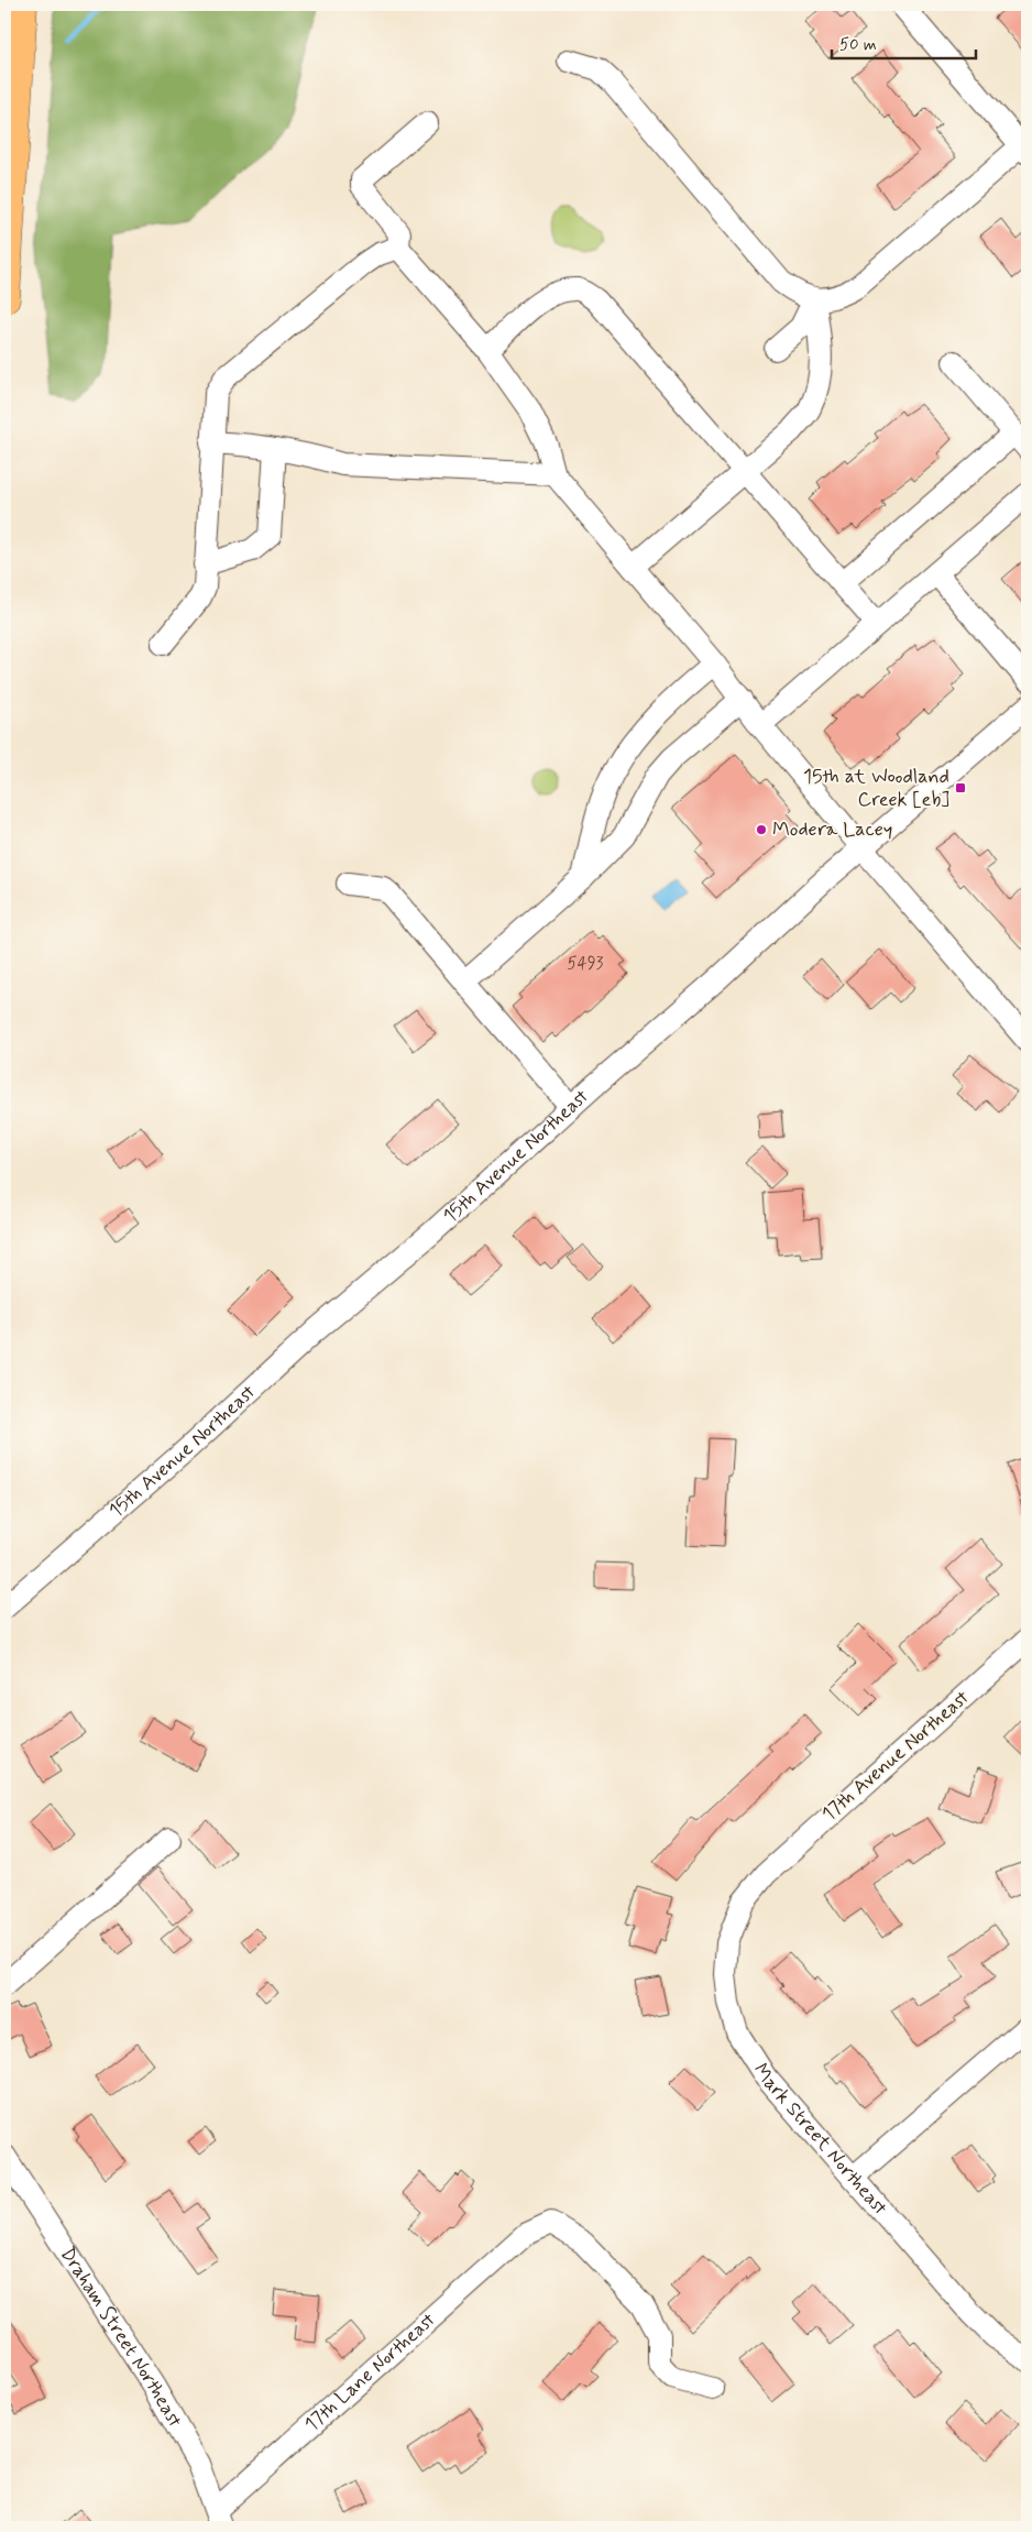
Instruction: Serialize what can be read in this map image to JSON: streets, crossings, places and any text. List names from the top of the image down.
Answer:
{
  "streets": {
    "street": [
      "15th Avenue Northeast",
      "17th Avenue Northeast",
      "Mark Street Northeast",
      "Draham Street Northeast",
      "17th Lane Northeast"
    ]
  },
  "crossings": [
    ["17th Avenue Northeast", "Mark Street Northeast"],
    ["Draham Street Northeast", "17th Lane Northeast"]
  ],
  "places": {
    "transit": ["15th at Woodland Creek [eb]"],
    "other": ["Modera Lacey"]
  },
  "house_numbers": ["5493"],
  "scale_bar": "50 m"
}
